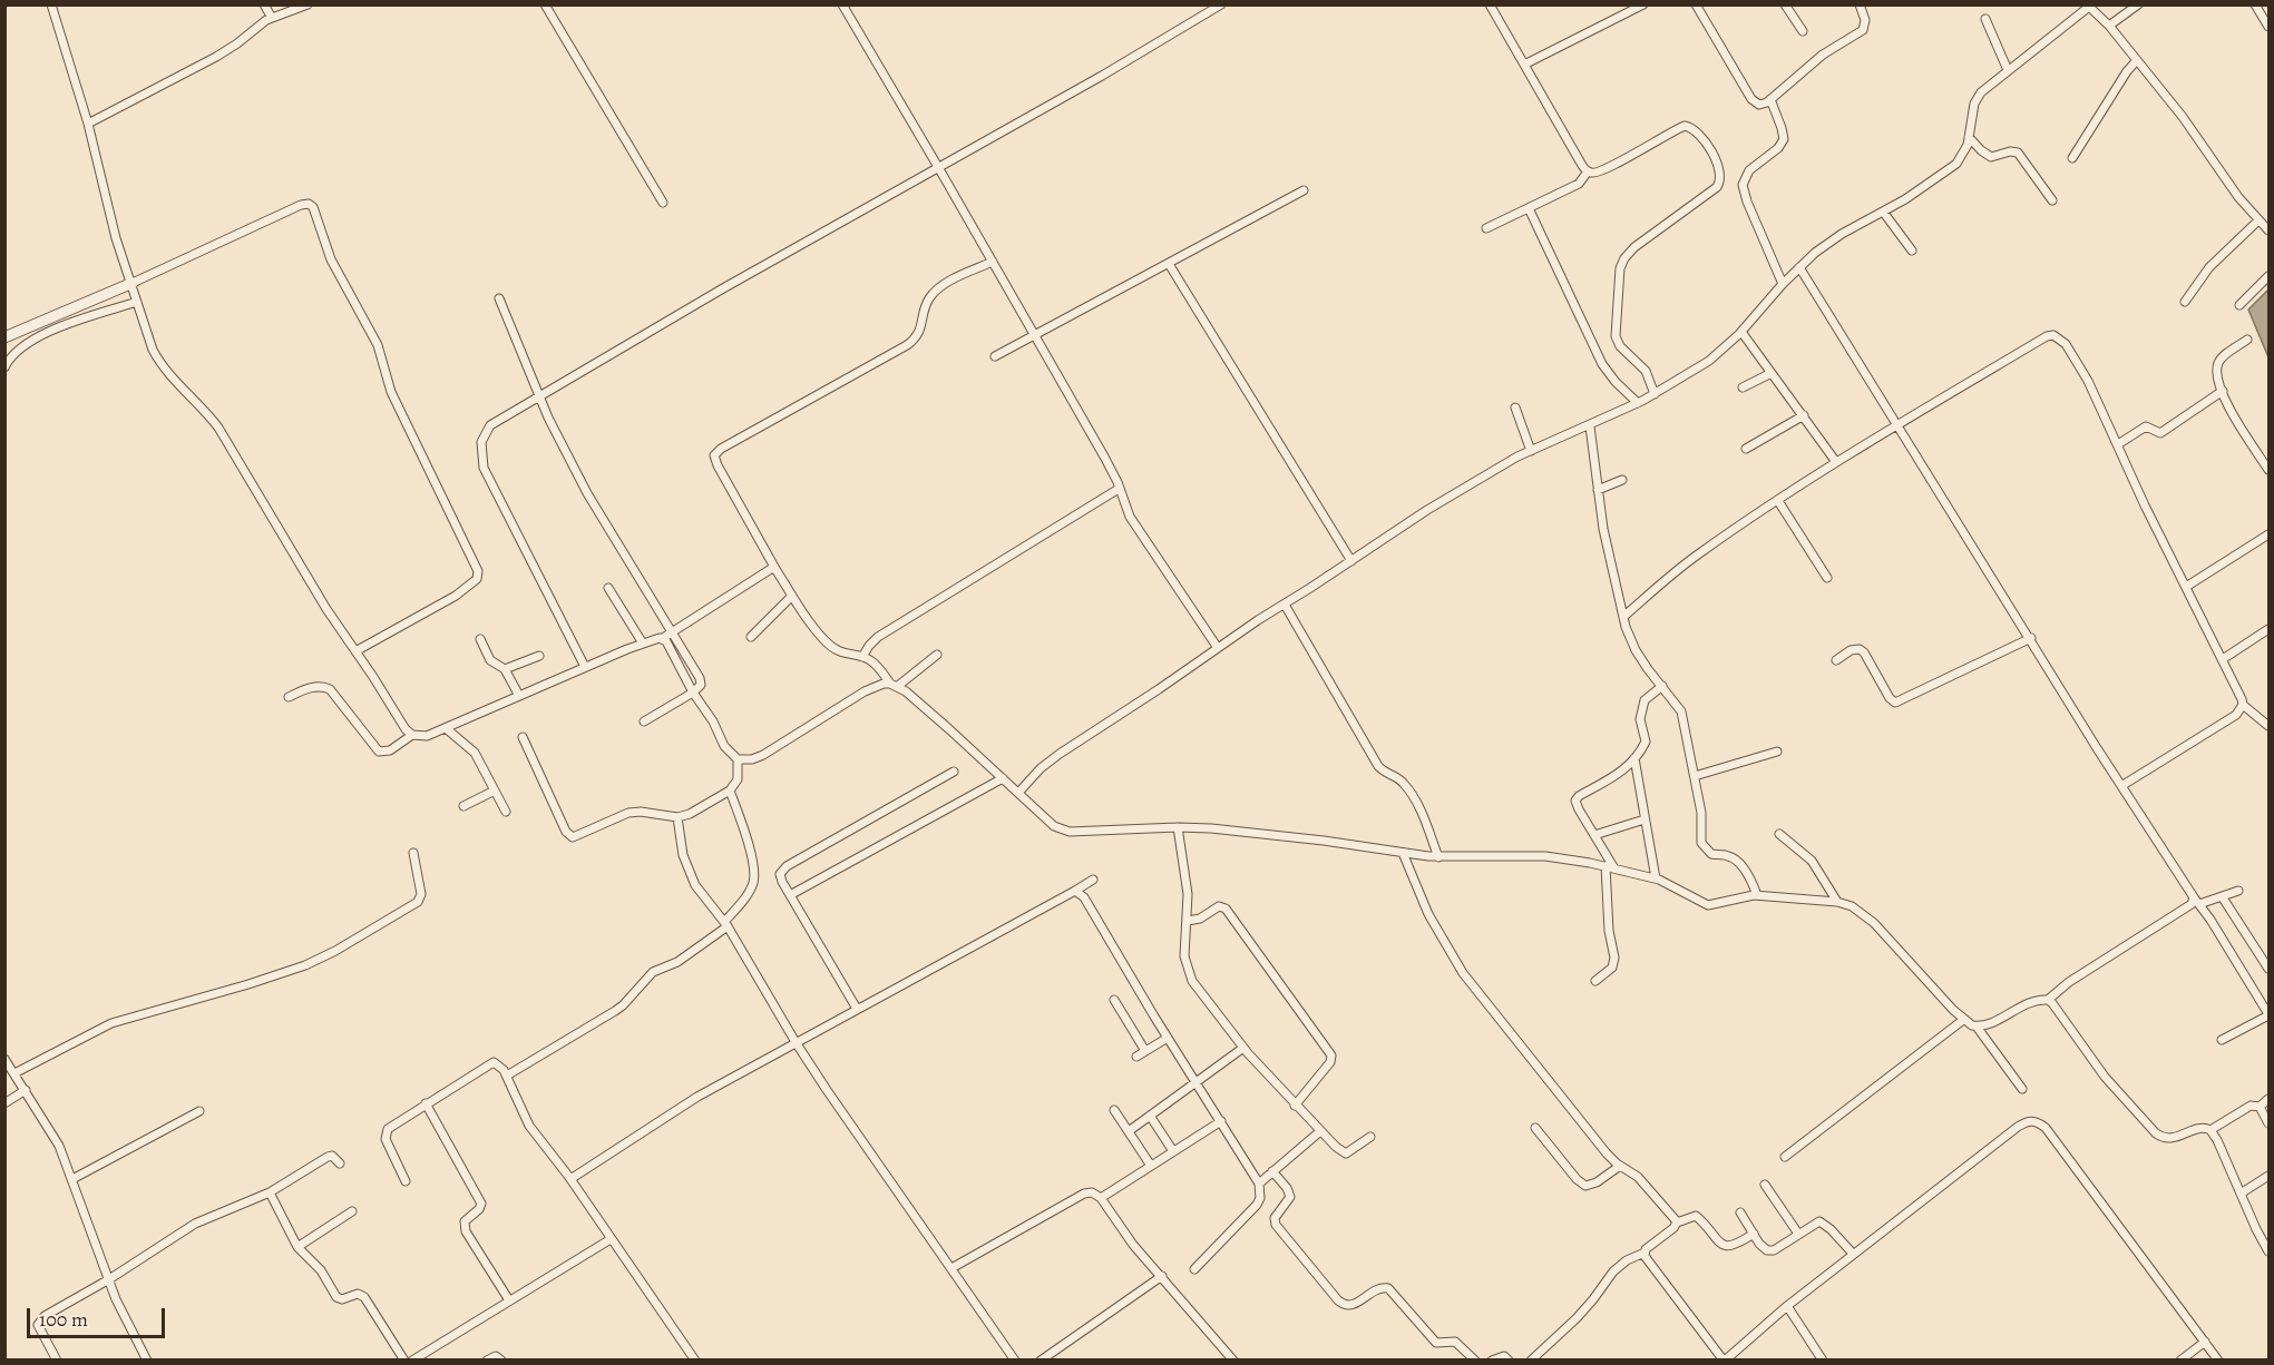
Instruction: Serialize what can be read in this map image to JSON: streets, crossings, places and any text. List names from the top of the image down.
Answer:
{
  "scale_bar": "100 m"
}
